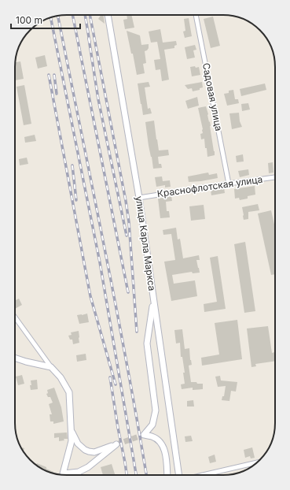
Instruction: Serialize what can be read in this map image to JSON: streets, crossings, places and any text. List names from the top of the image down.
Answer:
{
  "streets": {
    "street": ["Садовая улица", "Краснофлотская улица", "улица Карла Маркса"]
  },
  "crossings": [
    ["Садовая улица", "Краснофлотская улица"],
    ["Краснофлотская улица", "улица Карла Маркса"]
  ],
  "scale_bar": "100 m"
}
